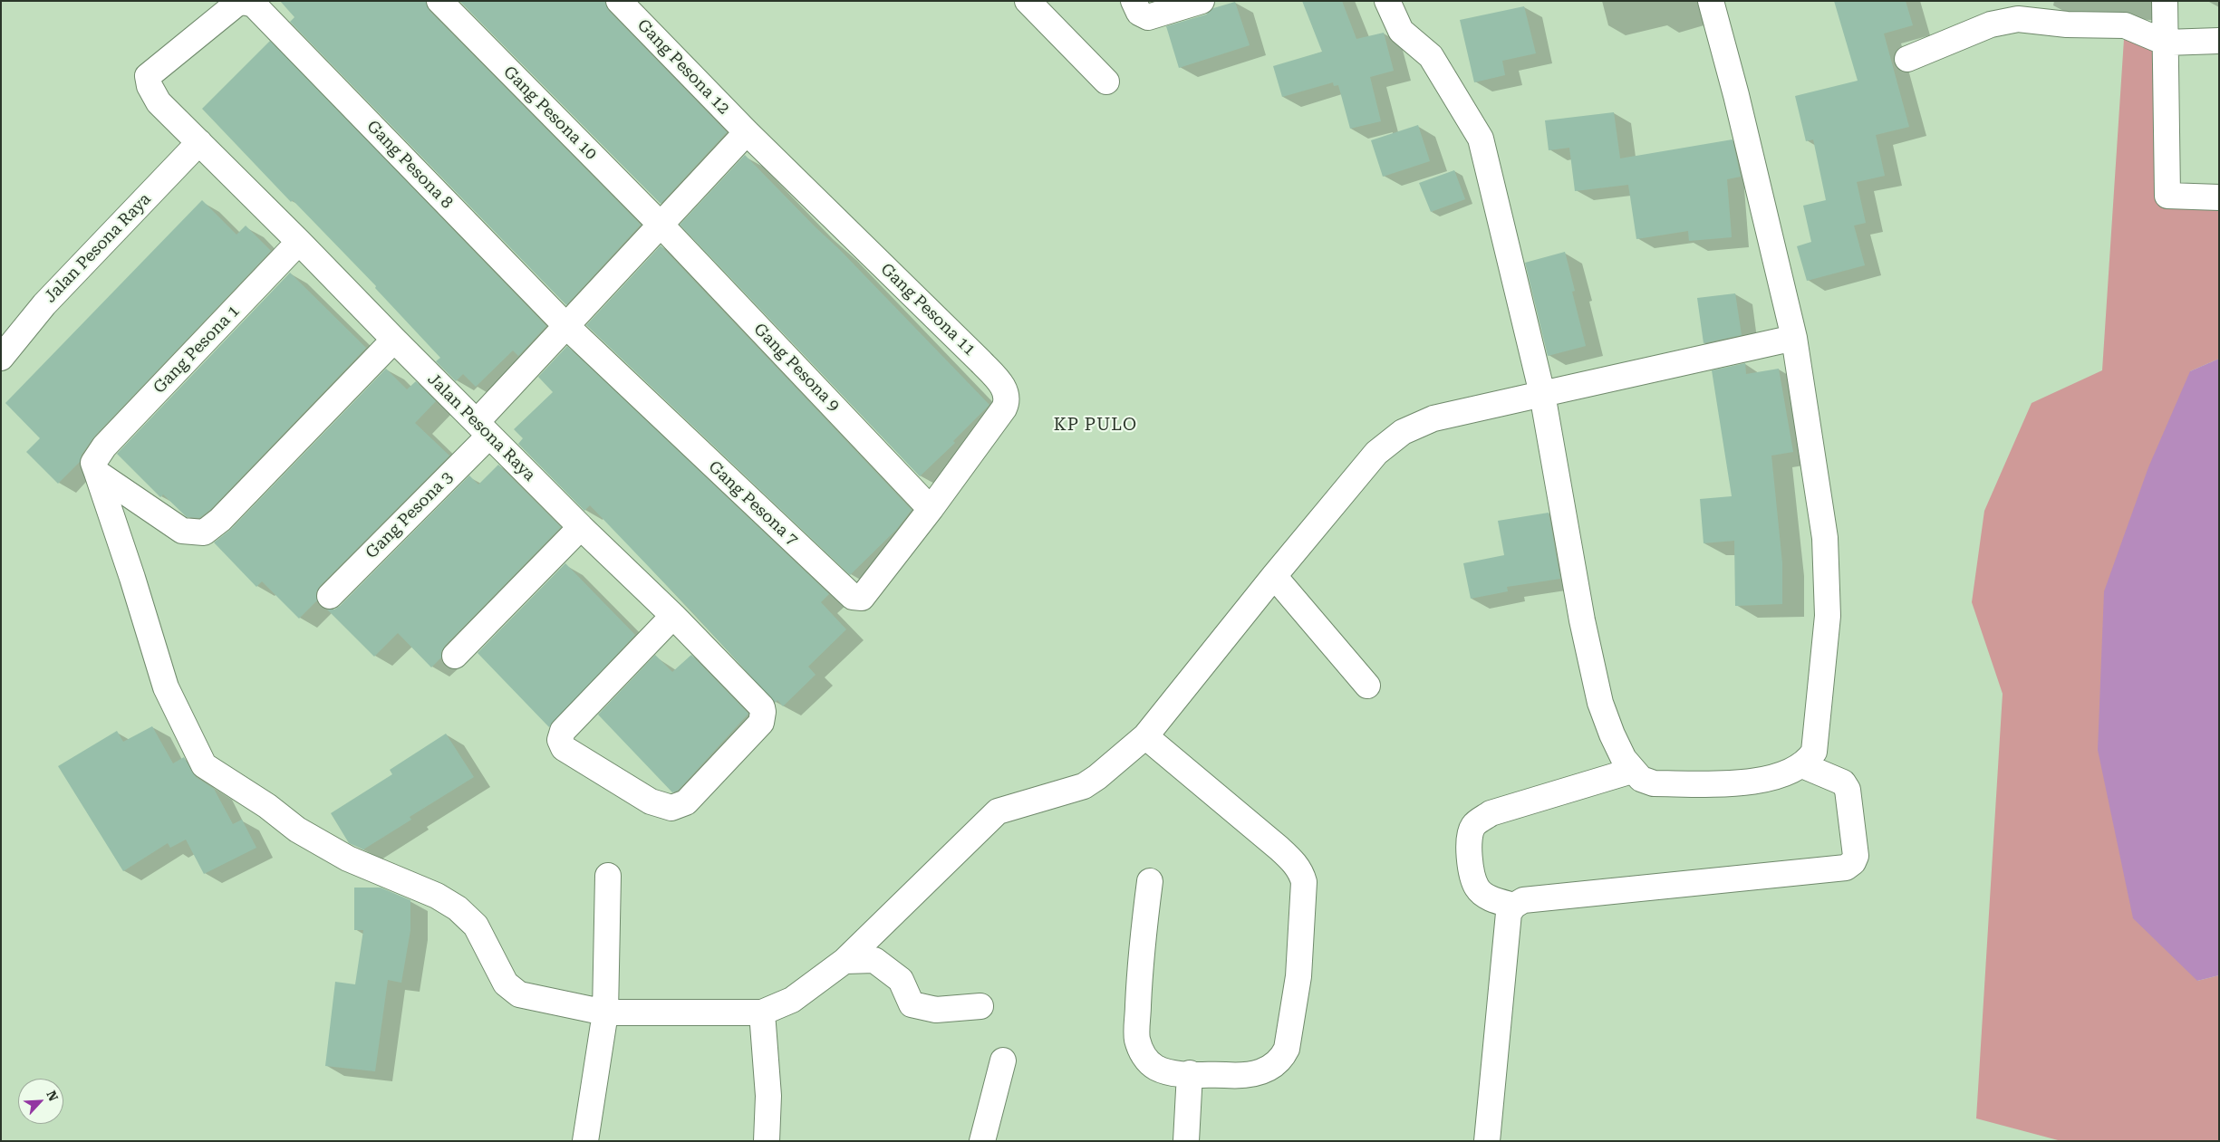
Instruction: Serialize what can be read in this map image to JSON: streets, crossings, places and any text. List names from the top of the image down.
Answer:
{
  "streets": {
    "street": [
      "Gang Pesona 12",
      "Gang Pesona 10",
      "Gang Pesona 8",
      "Jalan Pesona Raya",
      "Gang Pesona 11",
      "Gang Pesona 1",
      "Gang Pesona 9",
      "Gang Pesona 7",
      "Gang Pesona 3"
    ]
  },
  "crossings": [
    ["Gang Pesona 12", "Gang Pesona 11"],
    ["Gang Pesona 12", "Gang Pesona 3"],
    ["Gang Pesona 10", "Gang Pesona 9"],
    ["Gang Pesona 10", "Gang Pesona 3"],
    ["Gang Pesona 8", "Jalan Pesona Raya"],
    ["Gang Pesona 8", "Gang Pesona 7"],
    ["Gang Pesona 8", "Gang Pesona 3"],
    ["Jalan Pesona Raya", "Gang Pesona 1"],
    ["Jalan Pesona Raya", "Gang Pesona 3"],
    ["Gang Pesona 11", "Gang Pesona 9"],
    ["Gang Pesona 11", "Gang Pesona 7"],
    ["Gang Pesona 11", "Gang Pesona 3"],
    ["Gang Pesona 9", "Gang Pesona 7"],
    ["Gang Pesona 9", "Gang Pesona 3"],
    ["Gang Pesona 7", "Gang Pesona 3"]
  ],
  "districts": ["KP PULO"],
  "north": "top right"
}
